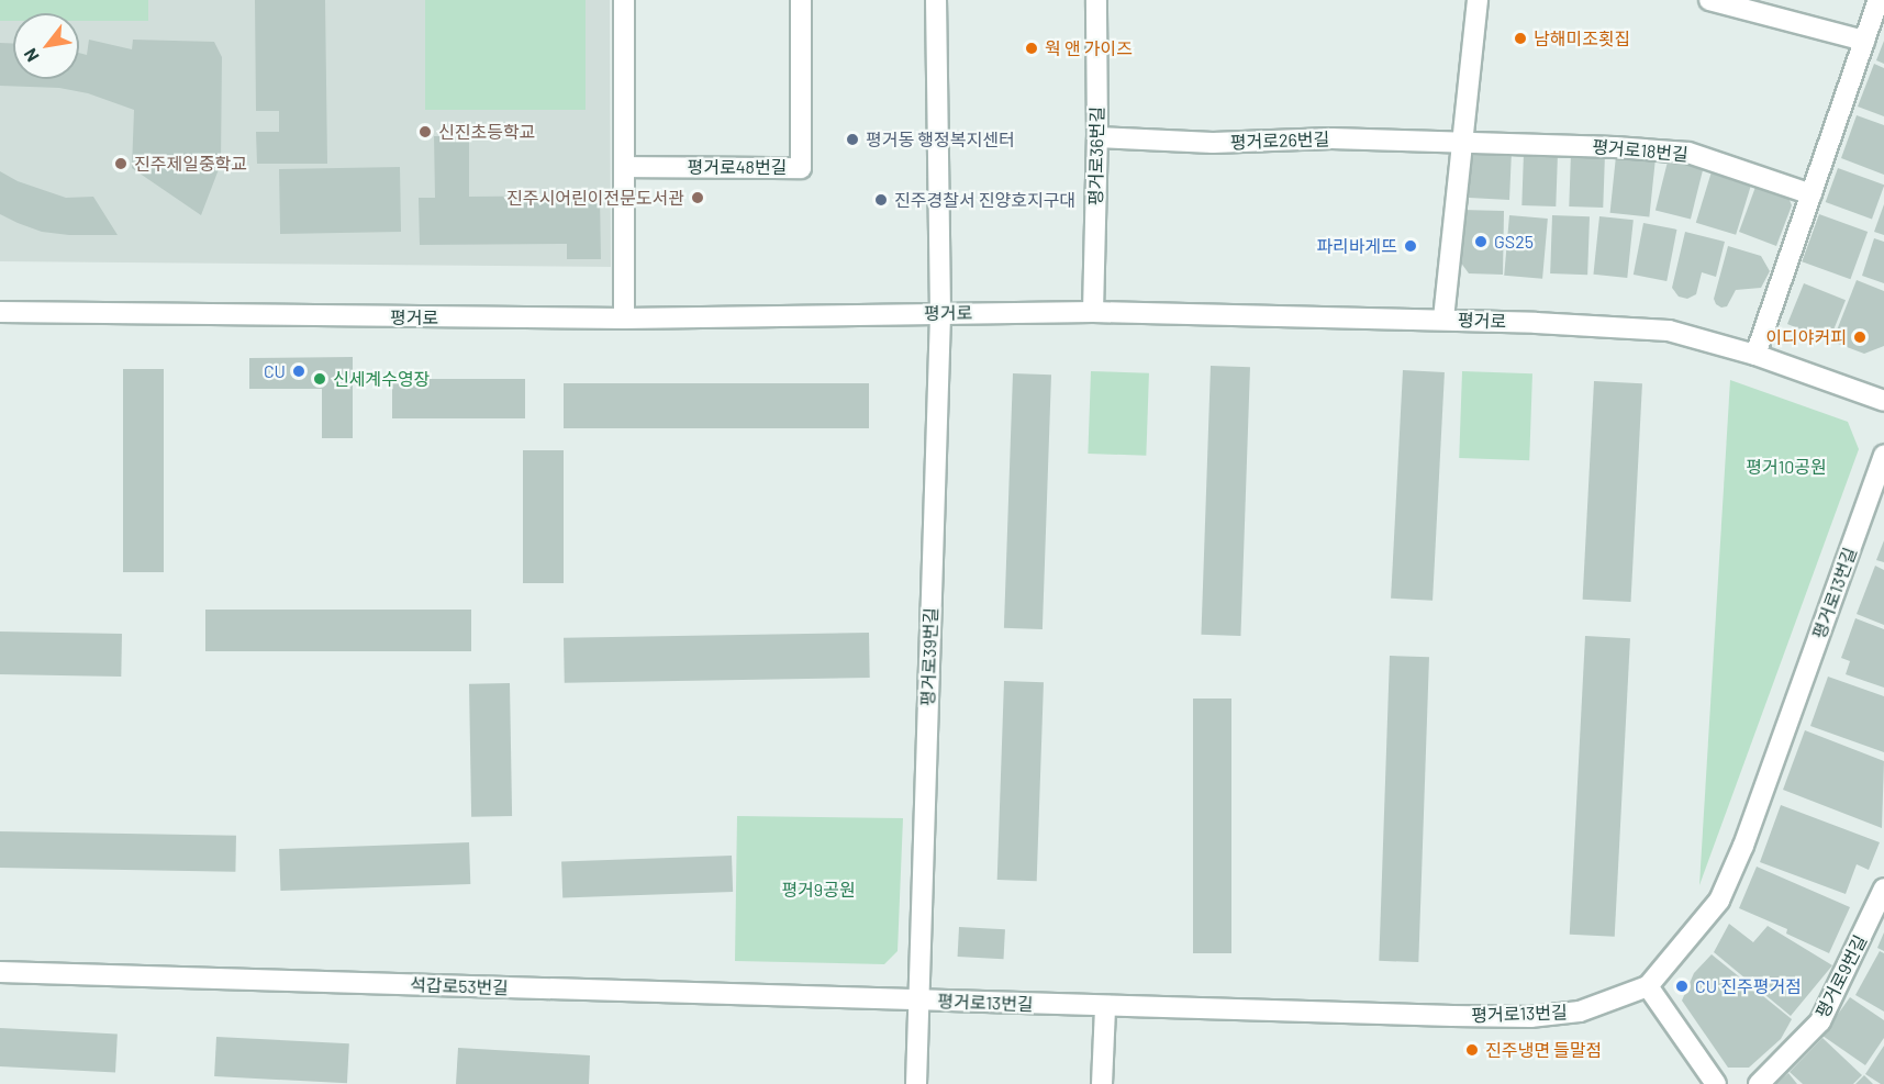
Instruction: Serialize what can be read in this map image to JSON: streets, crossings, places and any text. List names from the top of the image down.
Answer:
{
  "streets": {
    "street": [
      "평거로26번길",
      "평거로18번길",
      "평거로36번길",
      "평거로48번길",
      "평거로",
      "평거로13번길",
      "평거로39번길",
      "평거로9번길",
      "석갑로53번길"
    ]
  },
  "crossings": [
    ["평거로26번길", "평거로18번길"],
    ["평거로26번길", "평거로36번길"],
    ["평거로36번길", "평거로"],
    ["평거로", "평거로39번길"],
    ["평거로13번길", "평거로39번길"],
    ["평거로13번길", "석갑로53번길"],
    ["평거로39번길", "석갑로53번길"]
  ],
  "parks": ["평거10공원", "평거9공원"],
  "places": [
    "남해미조횟집",
    "웍 앤 가이즈",
    "신진초등학교",
    "평거동 행정복지센터",
    "진주제일중학교",
    "진주시어린이전문도서관",
    "진주경찰서 진양호지구대",
    "GS25",
    "파리바게뜨",
    "이디야커피",
    "CU",
    "신세계수영장",
    "CU 진주평거점",
    "진주냉면 들말점"
  ],
  "north": "bottom left"
}
